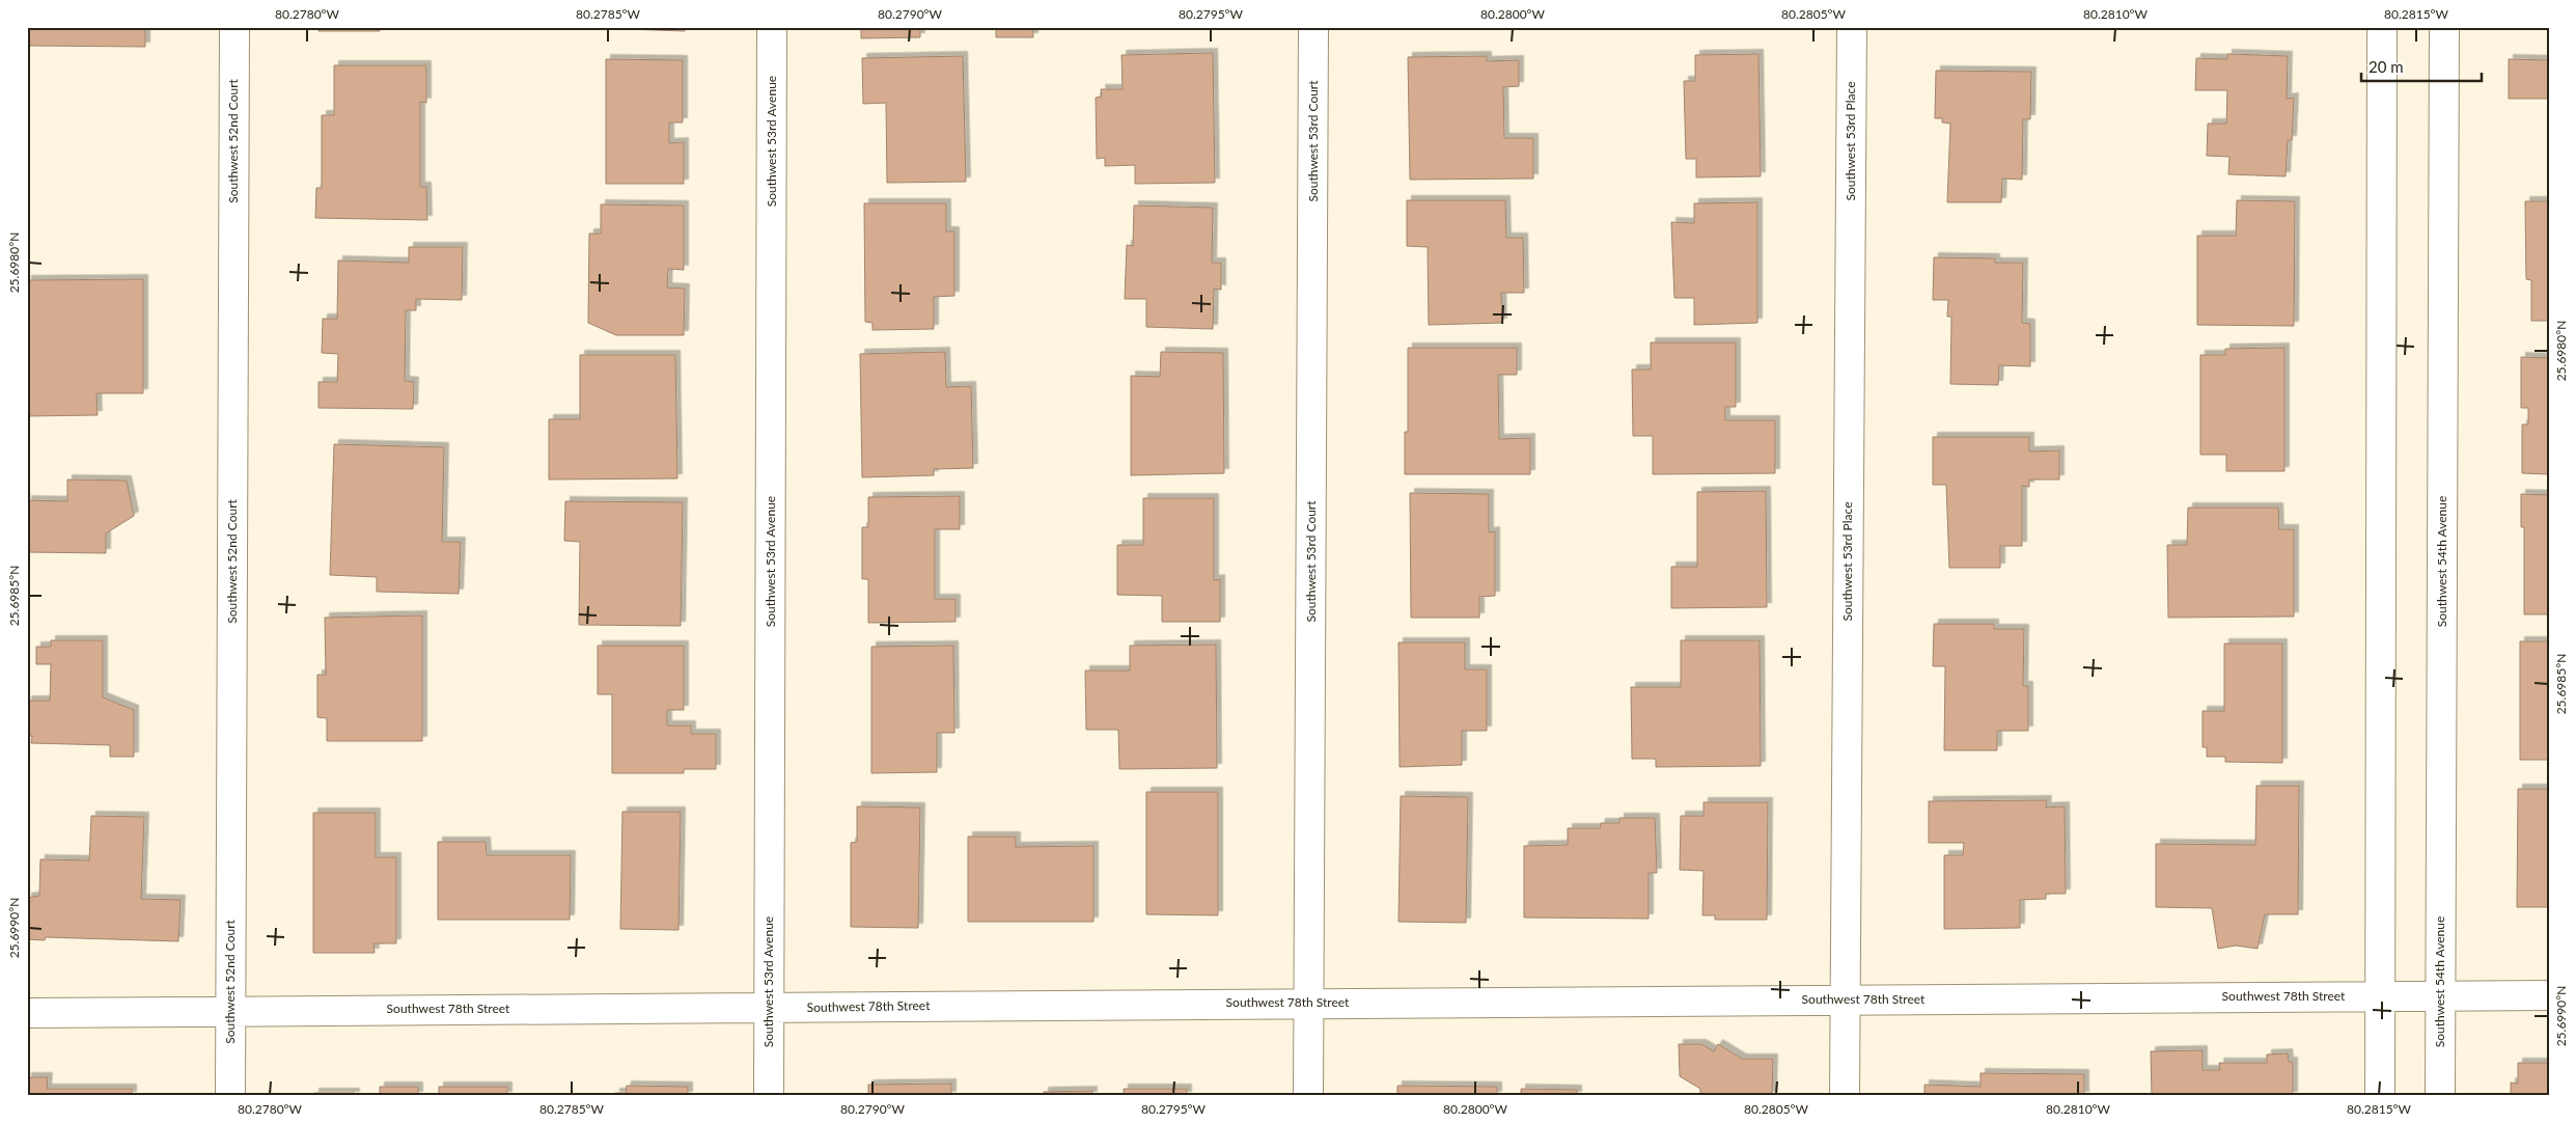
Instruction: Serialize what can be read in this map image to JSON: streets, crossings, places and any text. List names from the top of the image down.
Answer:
{
  "streets": {
    "street": [
      "Southwest 52nd Court",
      "Southwest 53rd Avenue",
      "Southwest 53rd Court",
      "Southwest 53rd Place",
      "Southwest 54th Avenue",
      "Southwest 78th Street"
    ]
  },
  "crossings": [
    ["Southwest 52nd Court", "Southwest 78th Street"],
    ["Southwest 53rd Avenue", "Southwest 78th Street"],
    ["Southwest 53rd Court", "Southwest 78th Street"],
    ["Southwest 53rd Place", "Southwest 78th Street"],
    ["Southwest 54th Avenue", "Southwest 78th Street"]
  ],
  "scale_bar": "20 m",
  "coordinates": [
    "80.2780°W",
    "80.2785°W",
    "80.2790°W",
    "80.2795°W",
    "80.2800°W",
    "80.2805°W",
    "80.2810°W",
    "80.2815°W",
    "25.6980°N",
    "25.6985°N",
    "25.6990°N"
  ]
}
